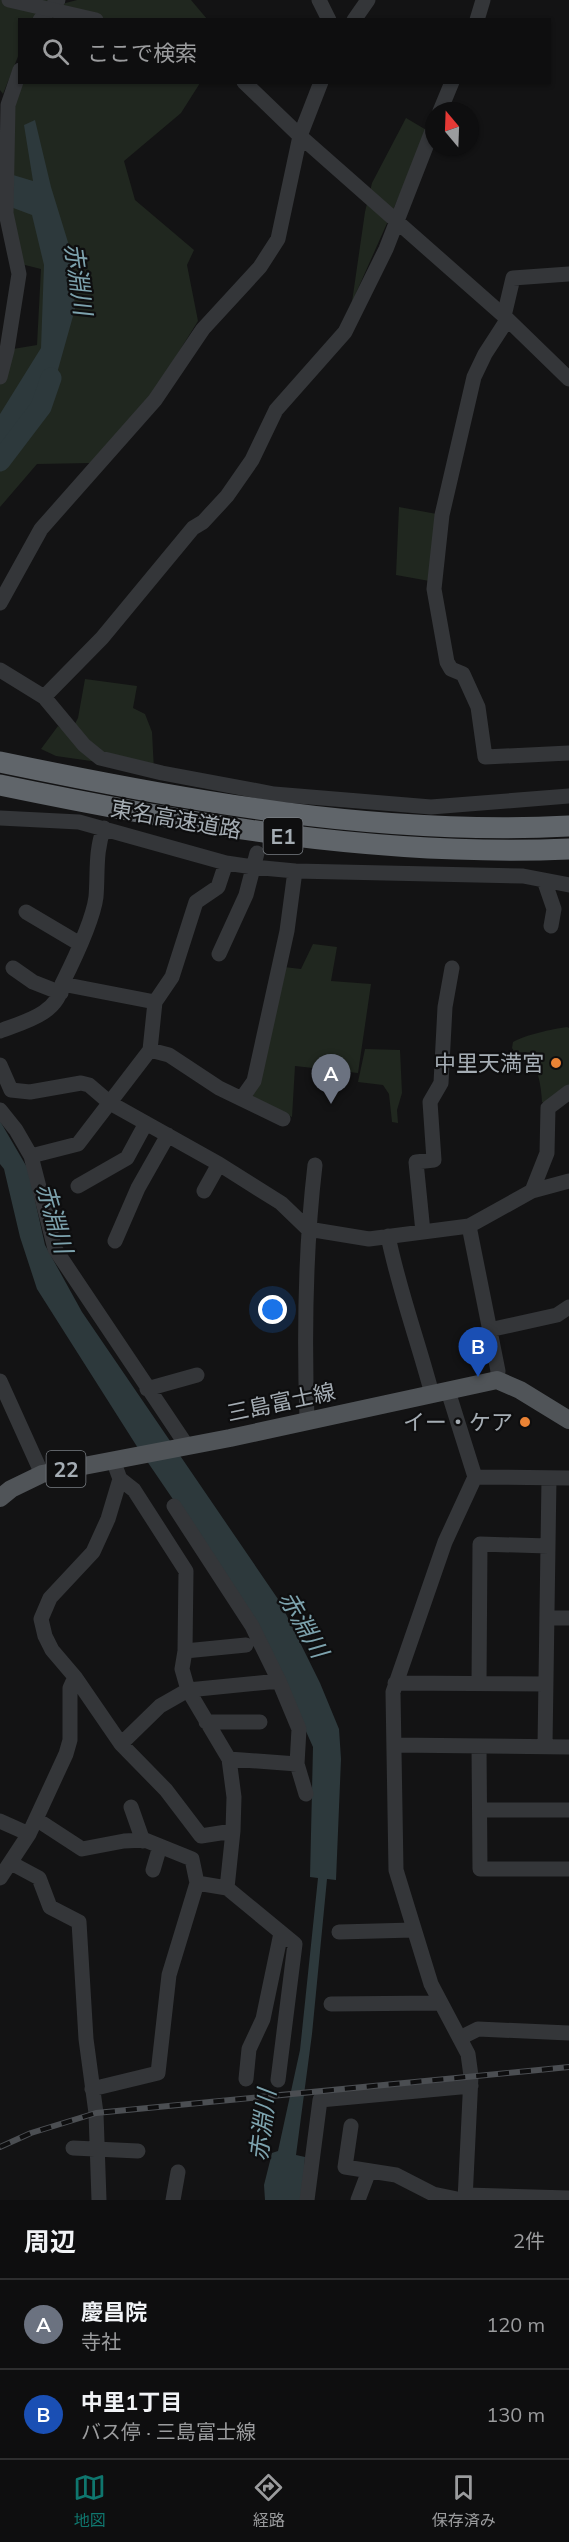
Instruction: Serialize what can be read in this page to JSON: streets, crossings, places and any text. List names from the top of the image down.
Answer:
{
  "streets": {
    "highway": ["東名高速道路", "E1"],
    "main road": ["三島富士線", "22"]
  },
  "water": ["赤淵川"],
  "places": ["中里天満宮", "イー・ケア"],
  "north": "top",
  "page": {
    "search": "ここで検索",
    "pins": ["A", "B"],
    "heading": ["周辺", "2件"],
    "list": [
      {
        "mark": "A",
        "name": "慶昌院",
        "note": "寺社",
        "value": "120 m"
      },
      {
        "mark": "B",
        "name": "中里1丁目",
        "note": "バス停 · 三島富士線",
        "value": "130 m"
      }
    ],
    "nav": ["地図", "経路", "保存済み"]
  }
}
